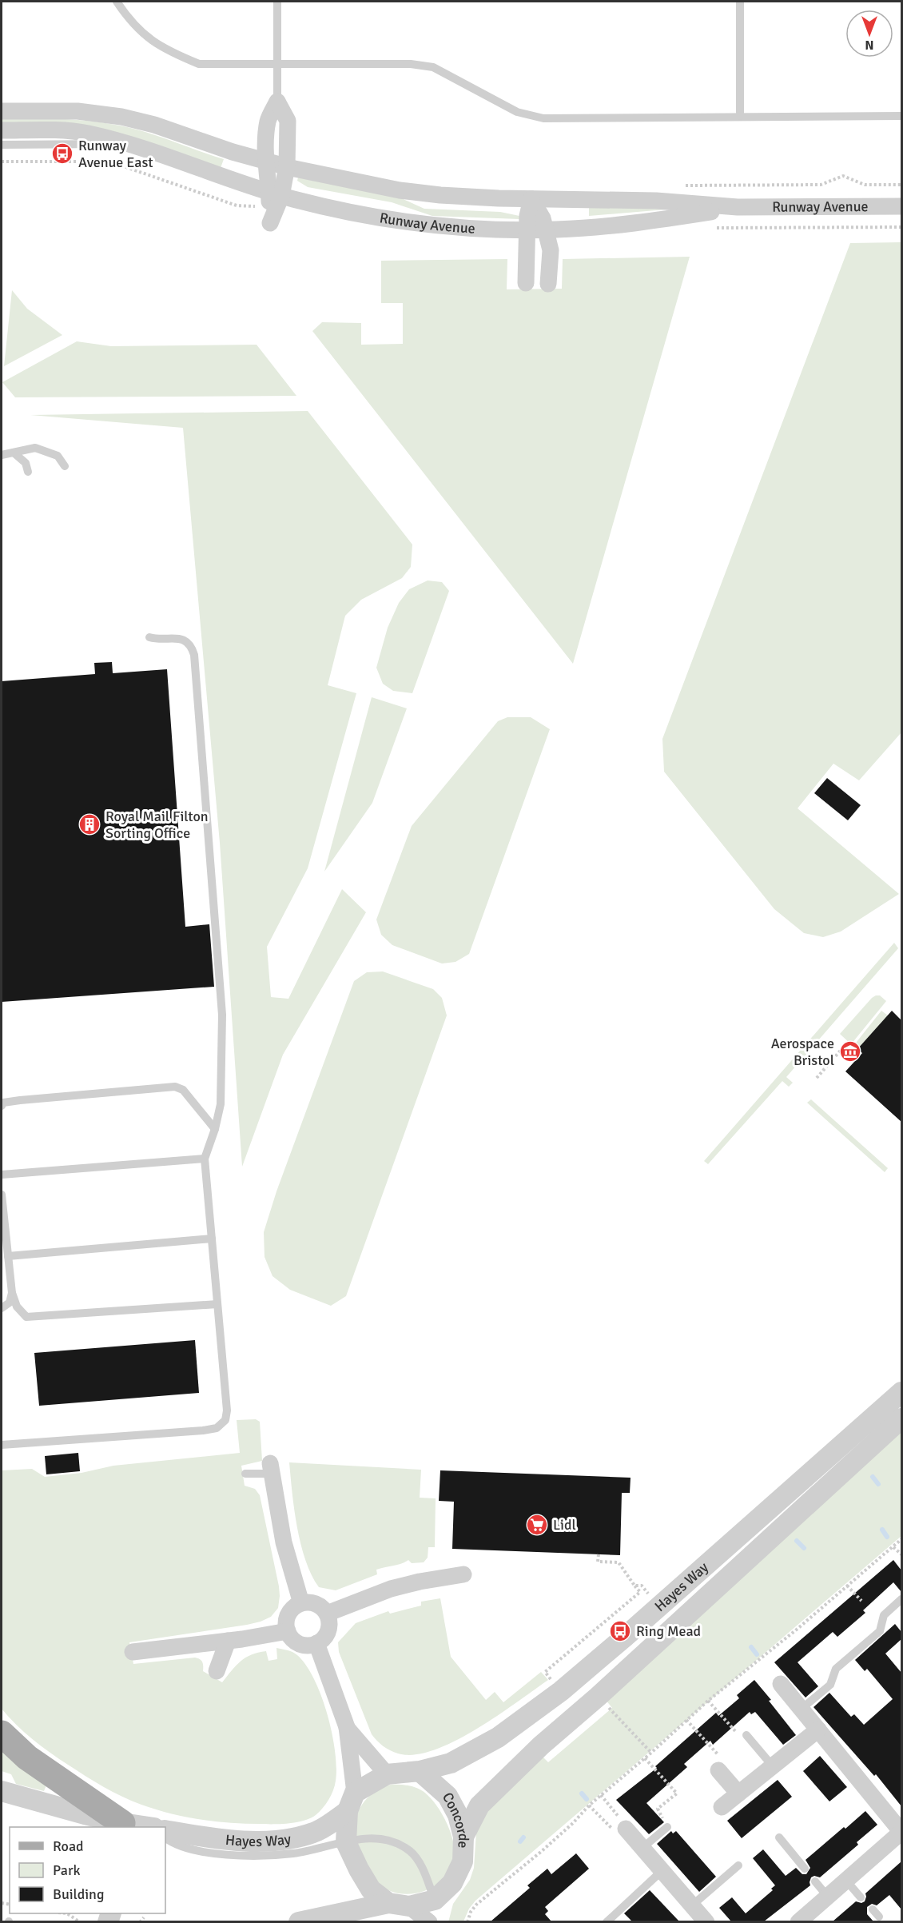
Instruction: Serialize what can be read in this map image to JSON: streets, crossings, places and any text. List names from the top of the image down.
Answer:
{
  "streets": {
    "street": ["Runway Avenue", "Hayes Way", "Concorde"]
  },
  "crossings": [
    ["Hayes Way", "Concorde"]
  ],
  "places": {
    "bus stop": ["Runway Avenue East", "Ring Mead"],
    "building": ["Royal Mail Filton Sorting Office"],
    "museum": ["Aerospace Bristol"],
    "supermarket": ["Lidl"]
  },
  "legend": ["Road", "Park", "Building"],
  "north": "bottom"
}
